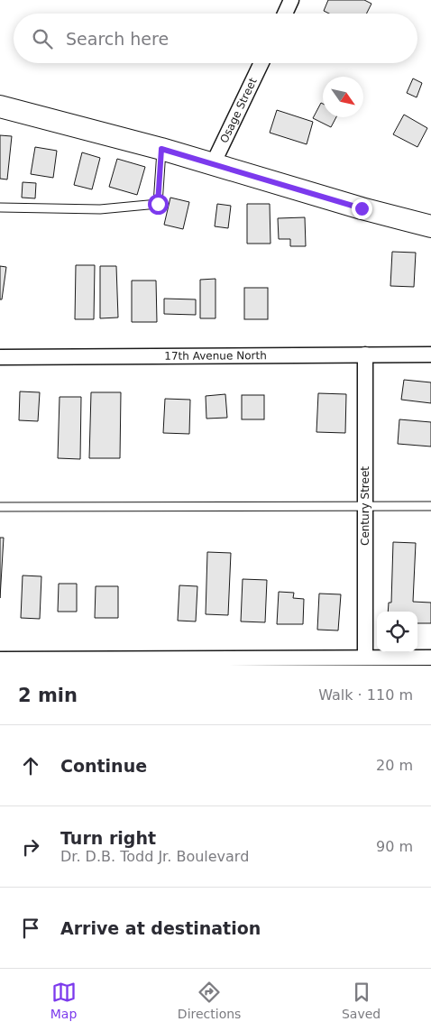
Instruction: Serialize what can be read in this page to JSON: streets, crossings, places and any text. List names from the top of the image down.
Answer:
{
  "streets": {
    "street": ["Osage Street", "17th Avenue North", "Century Street"]
  },
  "crossings": [
    ["17th Avenue North", "Century Street"]
  ],
  "north": "bottom right",
  "page": {
    "search": "Search here",
    "heading": ["2 min", "Walk · 110 m"],
    "list": [
      ["Continue", "20 m"],
      ["Turn right", "Dr. D.B. Todd Jr. Boulevard", "90 m"],
      "Arrive at destination"
    ],
    "nav": ["Map", "Directions", "Saved"]
  }
}
